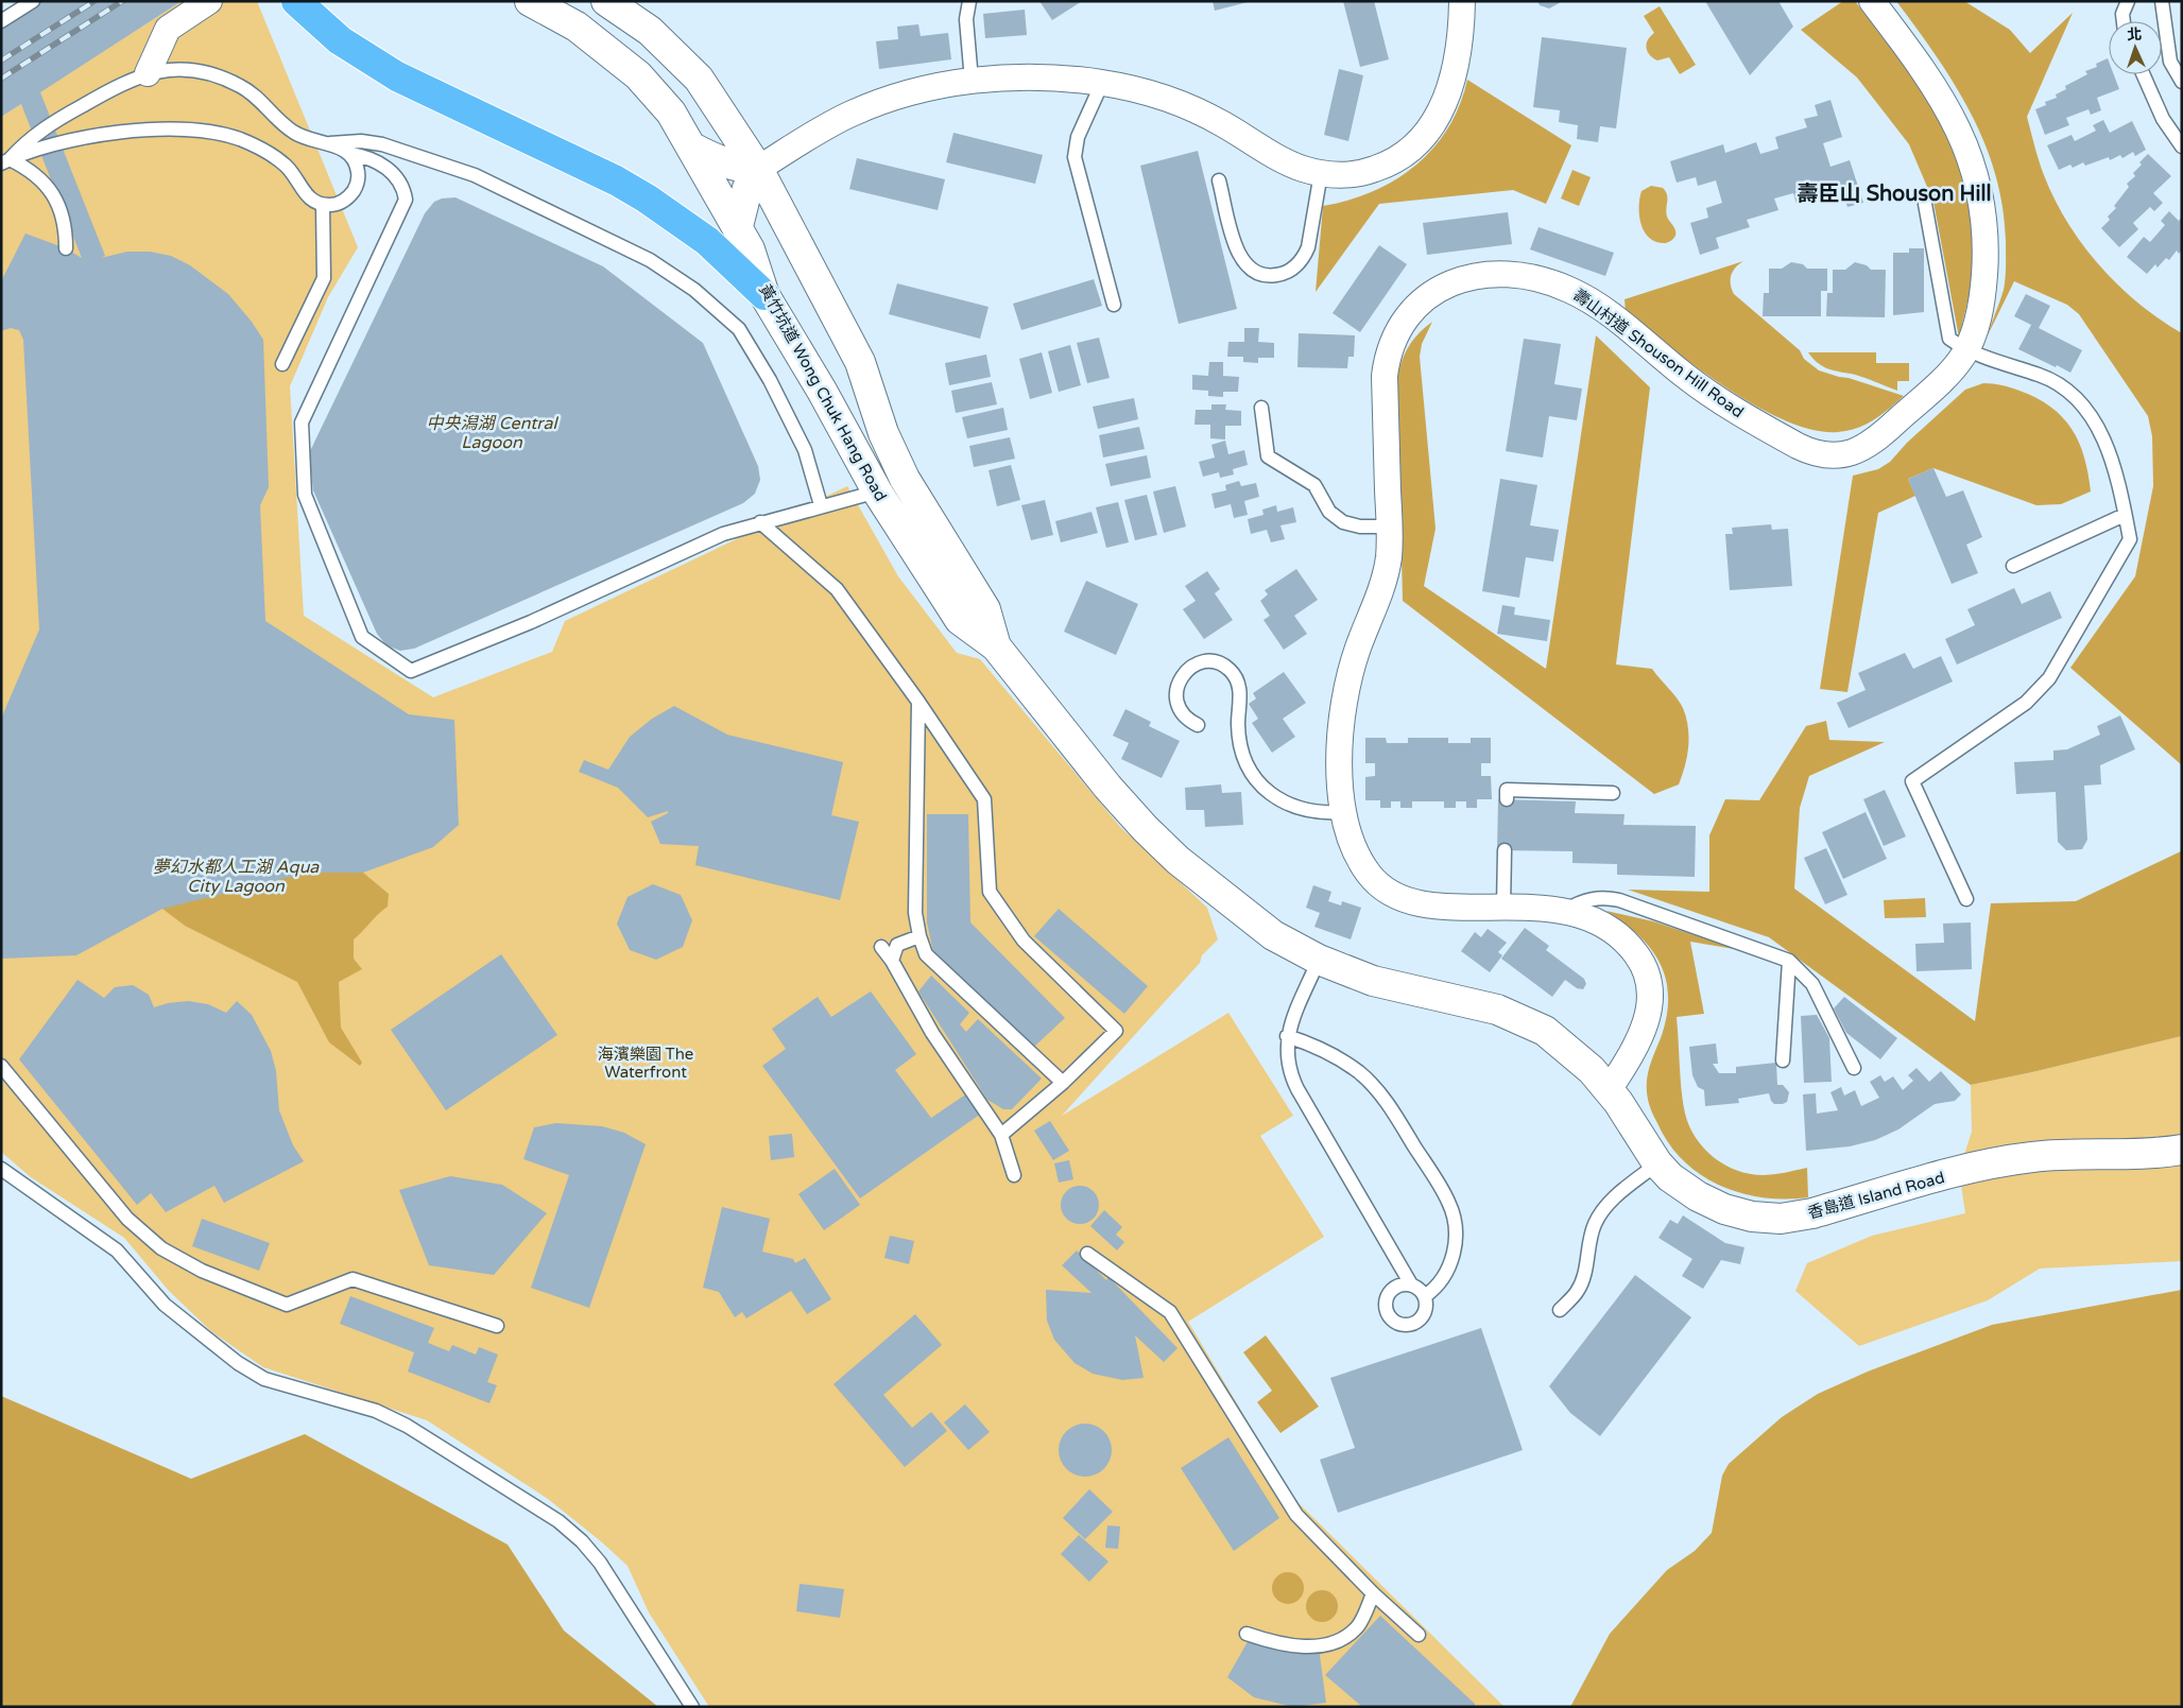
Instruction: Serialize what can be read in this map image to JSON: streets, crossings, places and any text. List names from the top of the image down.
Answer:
{
  "streets": {
    "main road": ["黃竹坑道 Wong Chuk Hang Road", "香島道 Island Road"],
    "street": ["壽山村道 Shouson Hill Road"]
  },
  "crossings": [
    ["壽山村道 Shouson Hill Road", "黃竹坑道 Wong Chuk Hang Road"],
    ["壽山村道 Shouson Hill Road", "香島道 Island Road"],
    ["黃竹坑道 Wong Chuk Hang Road", "香島道 Island Road"]
  ],
  "districts": ["壽臣山 Shouson Hill"],
  "water": ["中央潟湖 Central Lagoon", "夢幻水都人工湖 Aqua City Lagoon"],
  "parks": ["海濱樂園 The Waterfront"],
  "north": "top"
}
